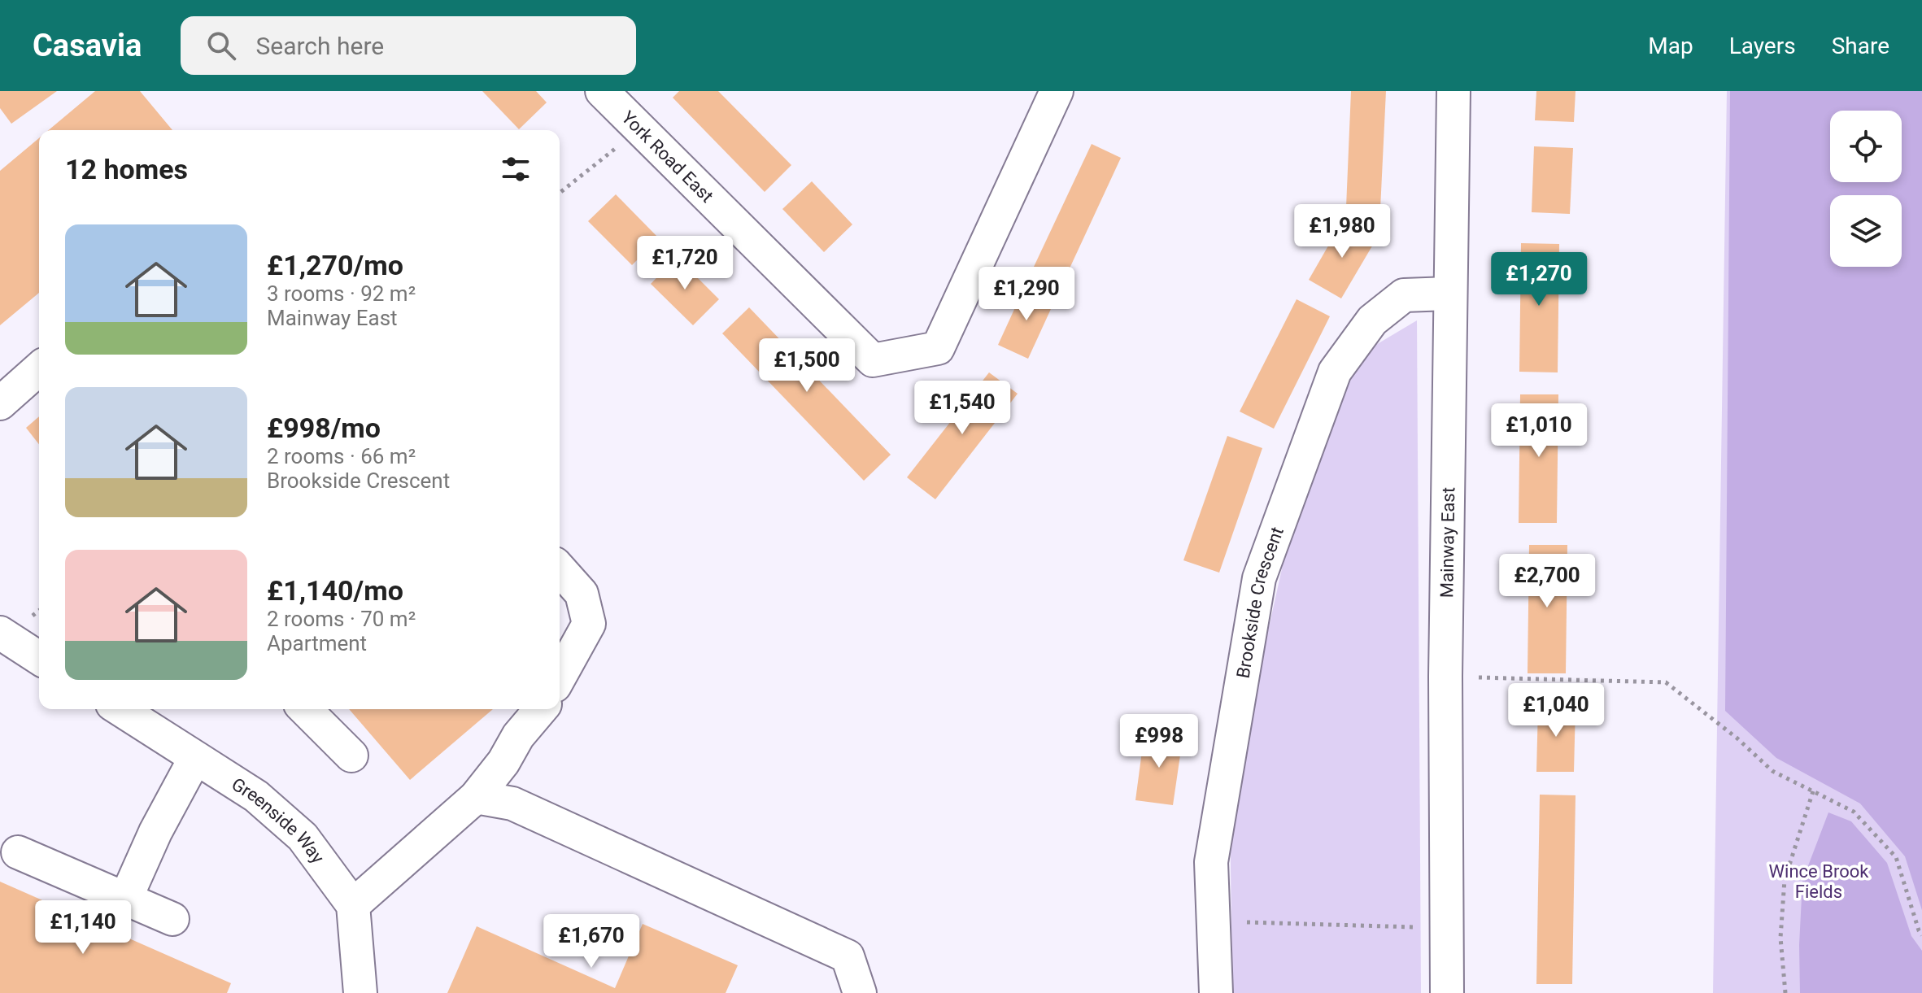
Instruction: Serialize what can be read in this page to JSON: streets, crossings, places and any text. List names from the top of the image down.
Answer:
{
  "streets": {
    "street": [
      "York Road East",
      "Mainway East",
      "Brookside Crescent",
      "Greenside Way"
    ]
  },
  "crossings": [
    ["Mainway East", "Brookside Crescent"]
  ],
  "parks": ["Wince Brook Fields"],
  "page": {
    "header": "Casavia",
    "search": "Search here",
    "nav": ["Map", "Layers", "Share"],
    "heading": "12 homes",
    "price": [
      "£1,980",
      "£1,720",
      "£1,270",
      "£1,290",
      "£1,500",
      "£1,540",
      "£1,010",
      "£2,700",
      "£1,040",
      "£998",
      "£1,140",
      "£1,670"
    ],
    "list": [
      {
        "name": "£1,270/mo",
        "note": "3 rooms · 92 m² · Mainway East"
      },
      {
        "name": "£998/mo",
        "note": "2 rooms · 66 m² · Brookside Crescent"
      },
      {
        "name": "£1,140/mo",
        "note": "2 rooms · 70 m² · Apartment"
      }
    ]
  }
}
